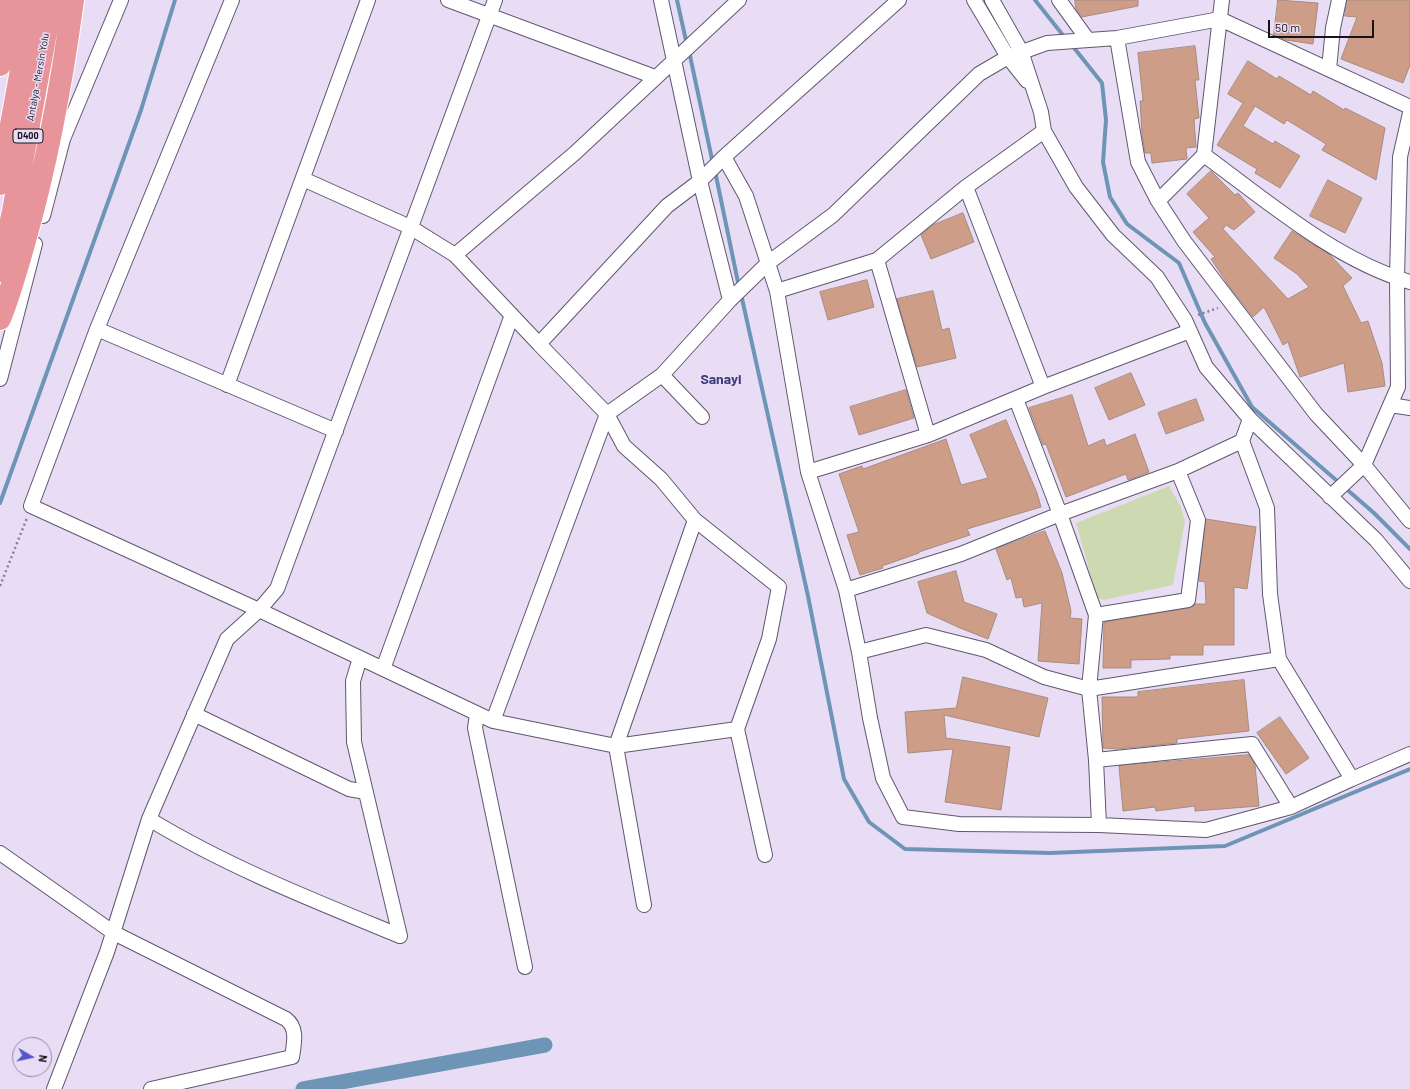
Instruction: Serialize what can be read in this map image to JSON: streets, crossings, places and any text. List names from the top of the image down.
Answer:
{
  "streets": {
    "highway": ["Antalya - Mersin Yolu", "D400"]
  },
  "districts": ["Sanayi"],
  "scale_bar": "50 m",
  "north": "right"
}
